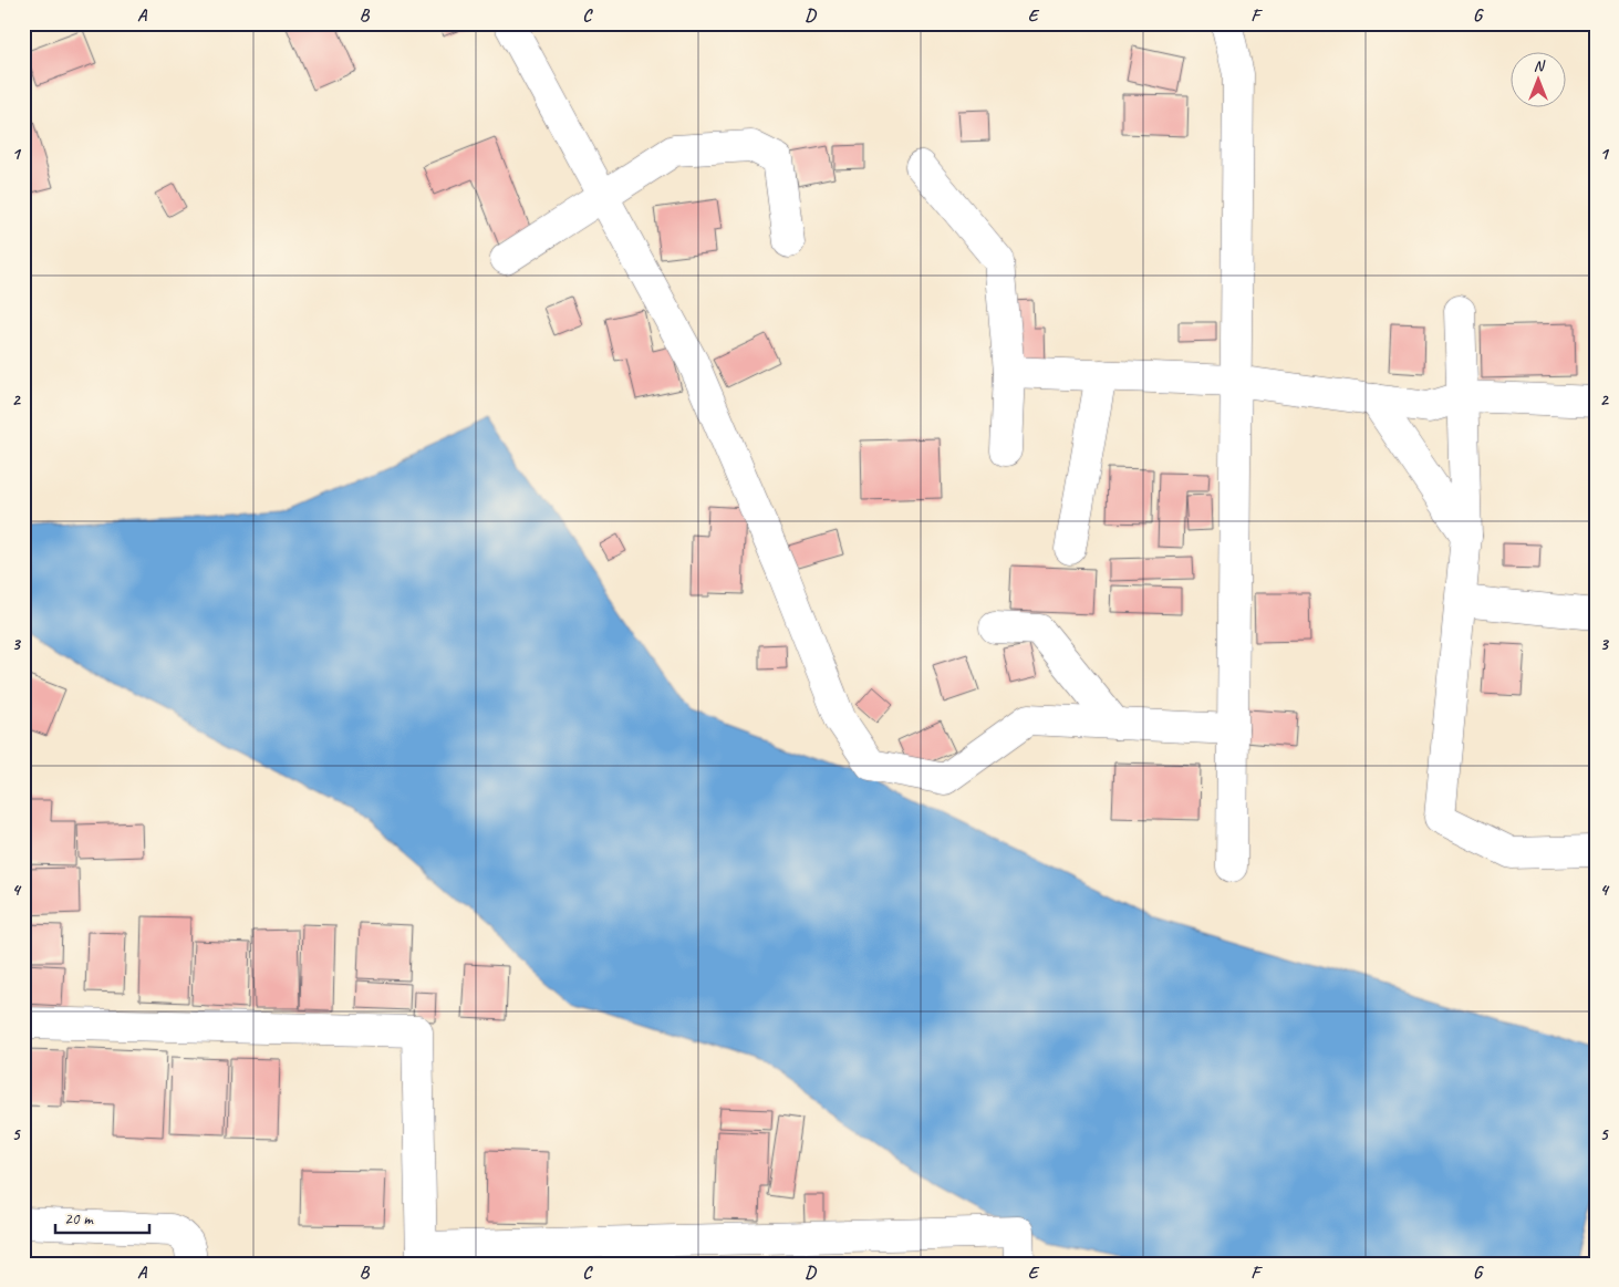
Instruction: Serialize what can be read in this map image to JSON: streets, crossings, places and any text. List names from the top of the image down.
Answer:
{
  "scale_bar": "20 m",
  "north": "top",
  "grid": {
    "columns": [
      "A",
      "B",
      "C",
      "D",
      "E",
      "F",
      "G"
    ],
    "rows": [
      "1",
      "2",
      "3",
      "4",
      "5"
    ]
  }
}
